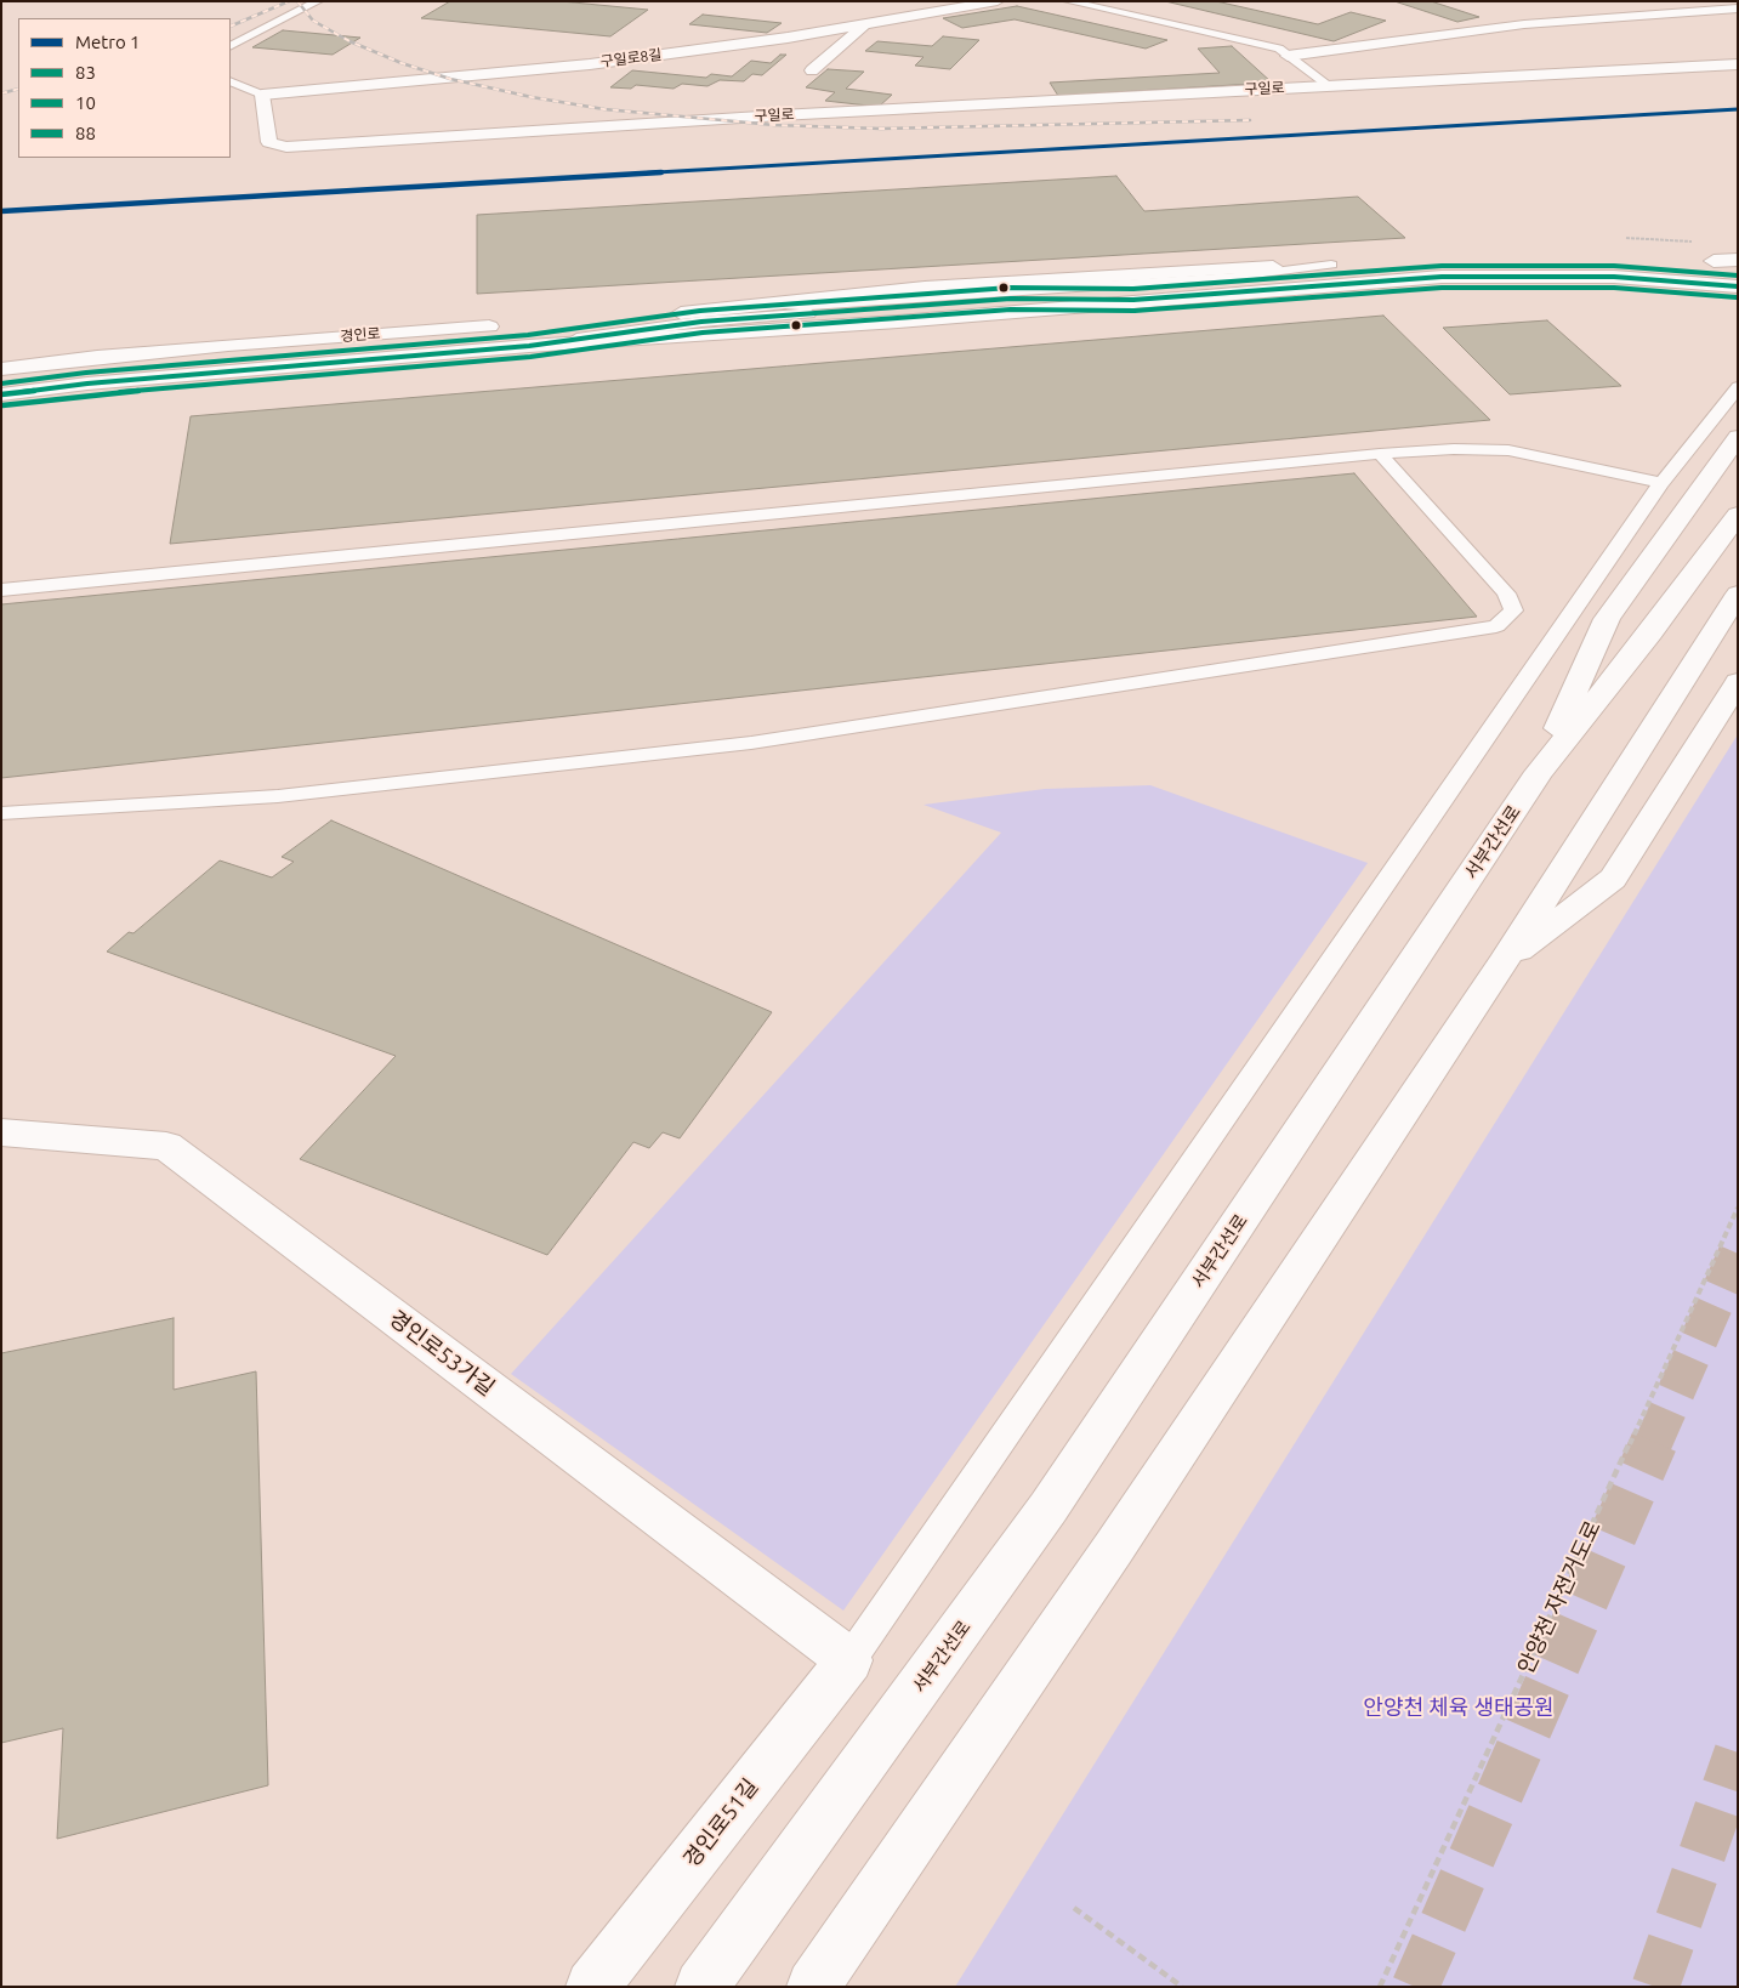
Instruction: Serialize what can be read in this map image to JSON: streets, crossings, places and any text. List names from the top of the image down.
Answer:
{
  "streets": {
    "main road": [
      "구일로8길",
      "구일로",
      "경인로",
      "서부간선로",
      "경인로53가길",
      "경인로51길"
    ],
    "path": ["안양천 자전거도로"]
  },
  "crossings": [
    ["구일로8길", "구일로"],
    ["경인로53가길", "경인로51길"]
  ],
  "parks": ["안양천 체육 생태공원"],
  "lines": [
    "metro line 1",
    "transit line 88",
    "transit line 83",
    "transit line 10"
  ],
  "legend": [
    "Metro 1",
    "83",
    "10",
    "88"
  ]
}
